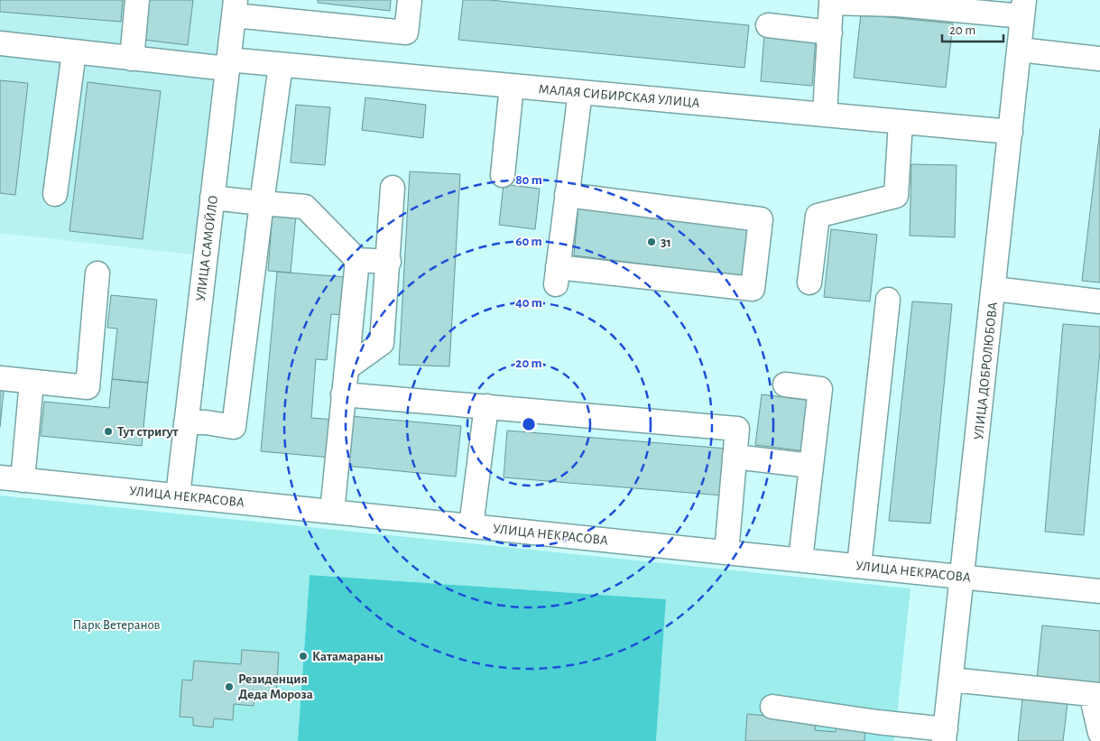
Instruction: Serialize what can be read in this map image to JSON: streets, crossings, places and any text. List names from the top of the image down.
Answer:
{
  "streets": {
    "street": [
      "МАЛАЯ СИБИРСКАЯ УЛИЦА",
      "УЛИЦА САМОЙЛО",
      "УЛИЦА ДОБРОЛЮБОВА",
      "УЛИЦА НЕКРАСОВА"
    ]
  },
  "crossings": [
    ["МАЛАЯ СИБИРСКАЯ УЛИЦА", "УЛИЦА САМОЙЛО"],
    ["МАЛАЯ СИБИРСКАЯ УЛИЦА", "УЛИЦА ДОБРОЛЮБОВА"],
    ["УЛИЦА САМОЙЛО", "УЛИЦА НЕКРАСОВА"],
    ["УЛИЦА ДОБРОЛЮБОВА", "УЛИЦА НЕКРАСОВА"]
  ],
  "parks": ["Парк Ветеранов"],
  "places": [
    "31",
    "Тут стригут",
    "Катамараны",
    "Резиденция Деда Мороза"
  ],
  "scale_bar": "20 m",
  "rings": [
    "80 m",
    "60 m",
    "40 m",
    "20 m"
  ]
}
